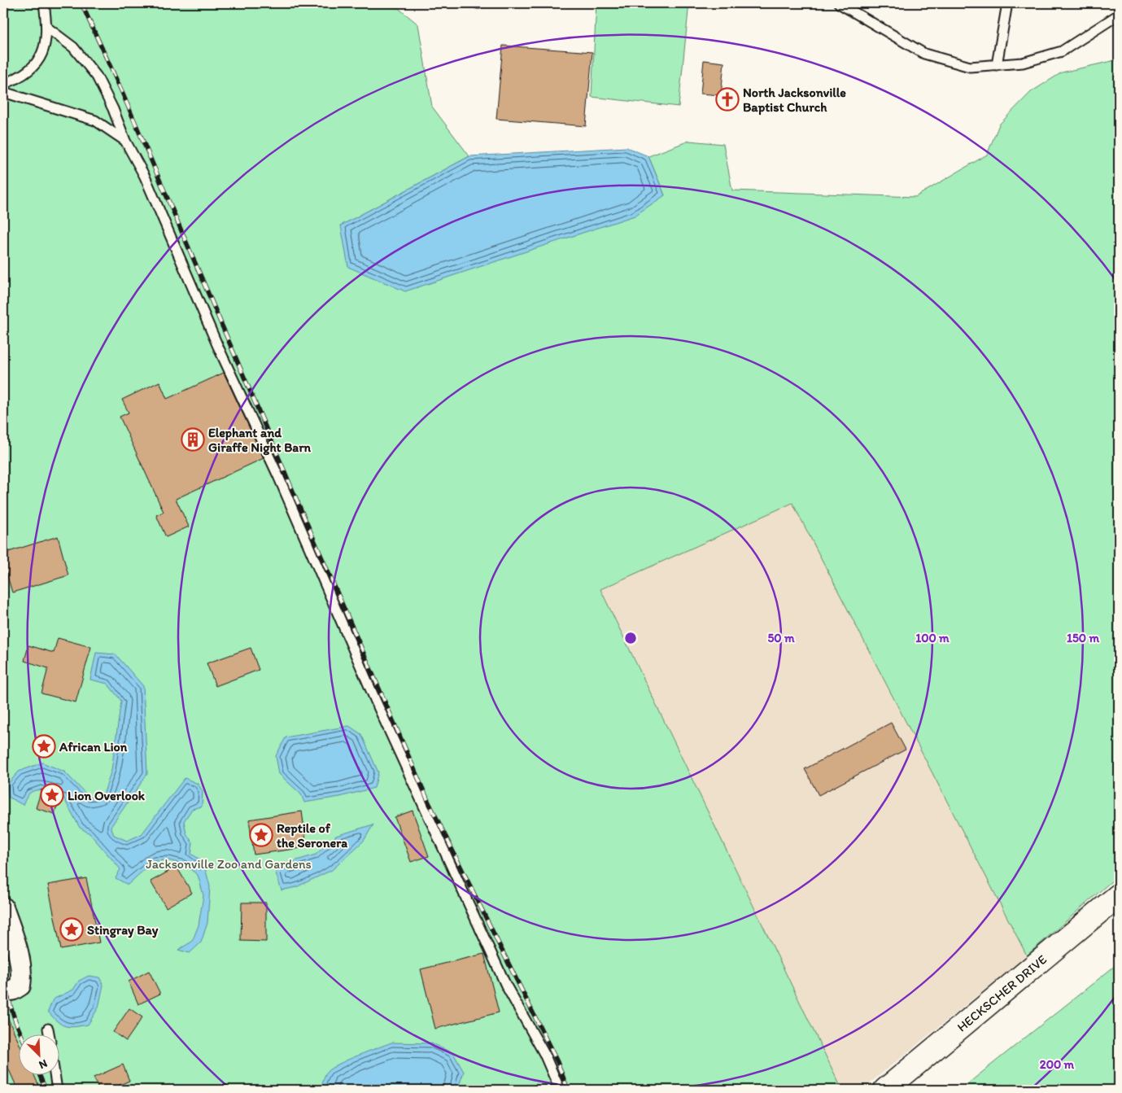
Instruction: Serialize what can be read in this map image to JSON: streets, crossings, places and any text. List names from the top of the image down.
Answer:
{
  "streets": {
    "main road": ["HECKSCHER DRIVE"]
  },
  "parks": ["Jacksonville Zoo and Gardens"],
  "places": {
    "church": ["North Jacksonville Baptist Church"],
    "building": ["Elephant and Giraffe Night Barn"],
    "place": [
      "African Lion",
      "Lion Overlook",
      "Reptile of the Seronera",
      "Stingray Bay"
    ]
  },
  "north": "bottom right",
  "rings": [
    "50 m",
    "100 m",
    "150 m",
    "200 m"
  ]
}
